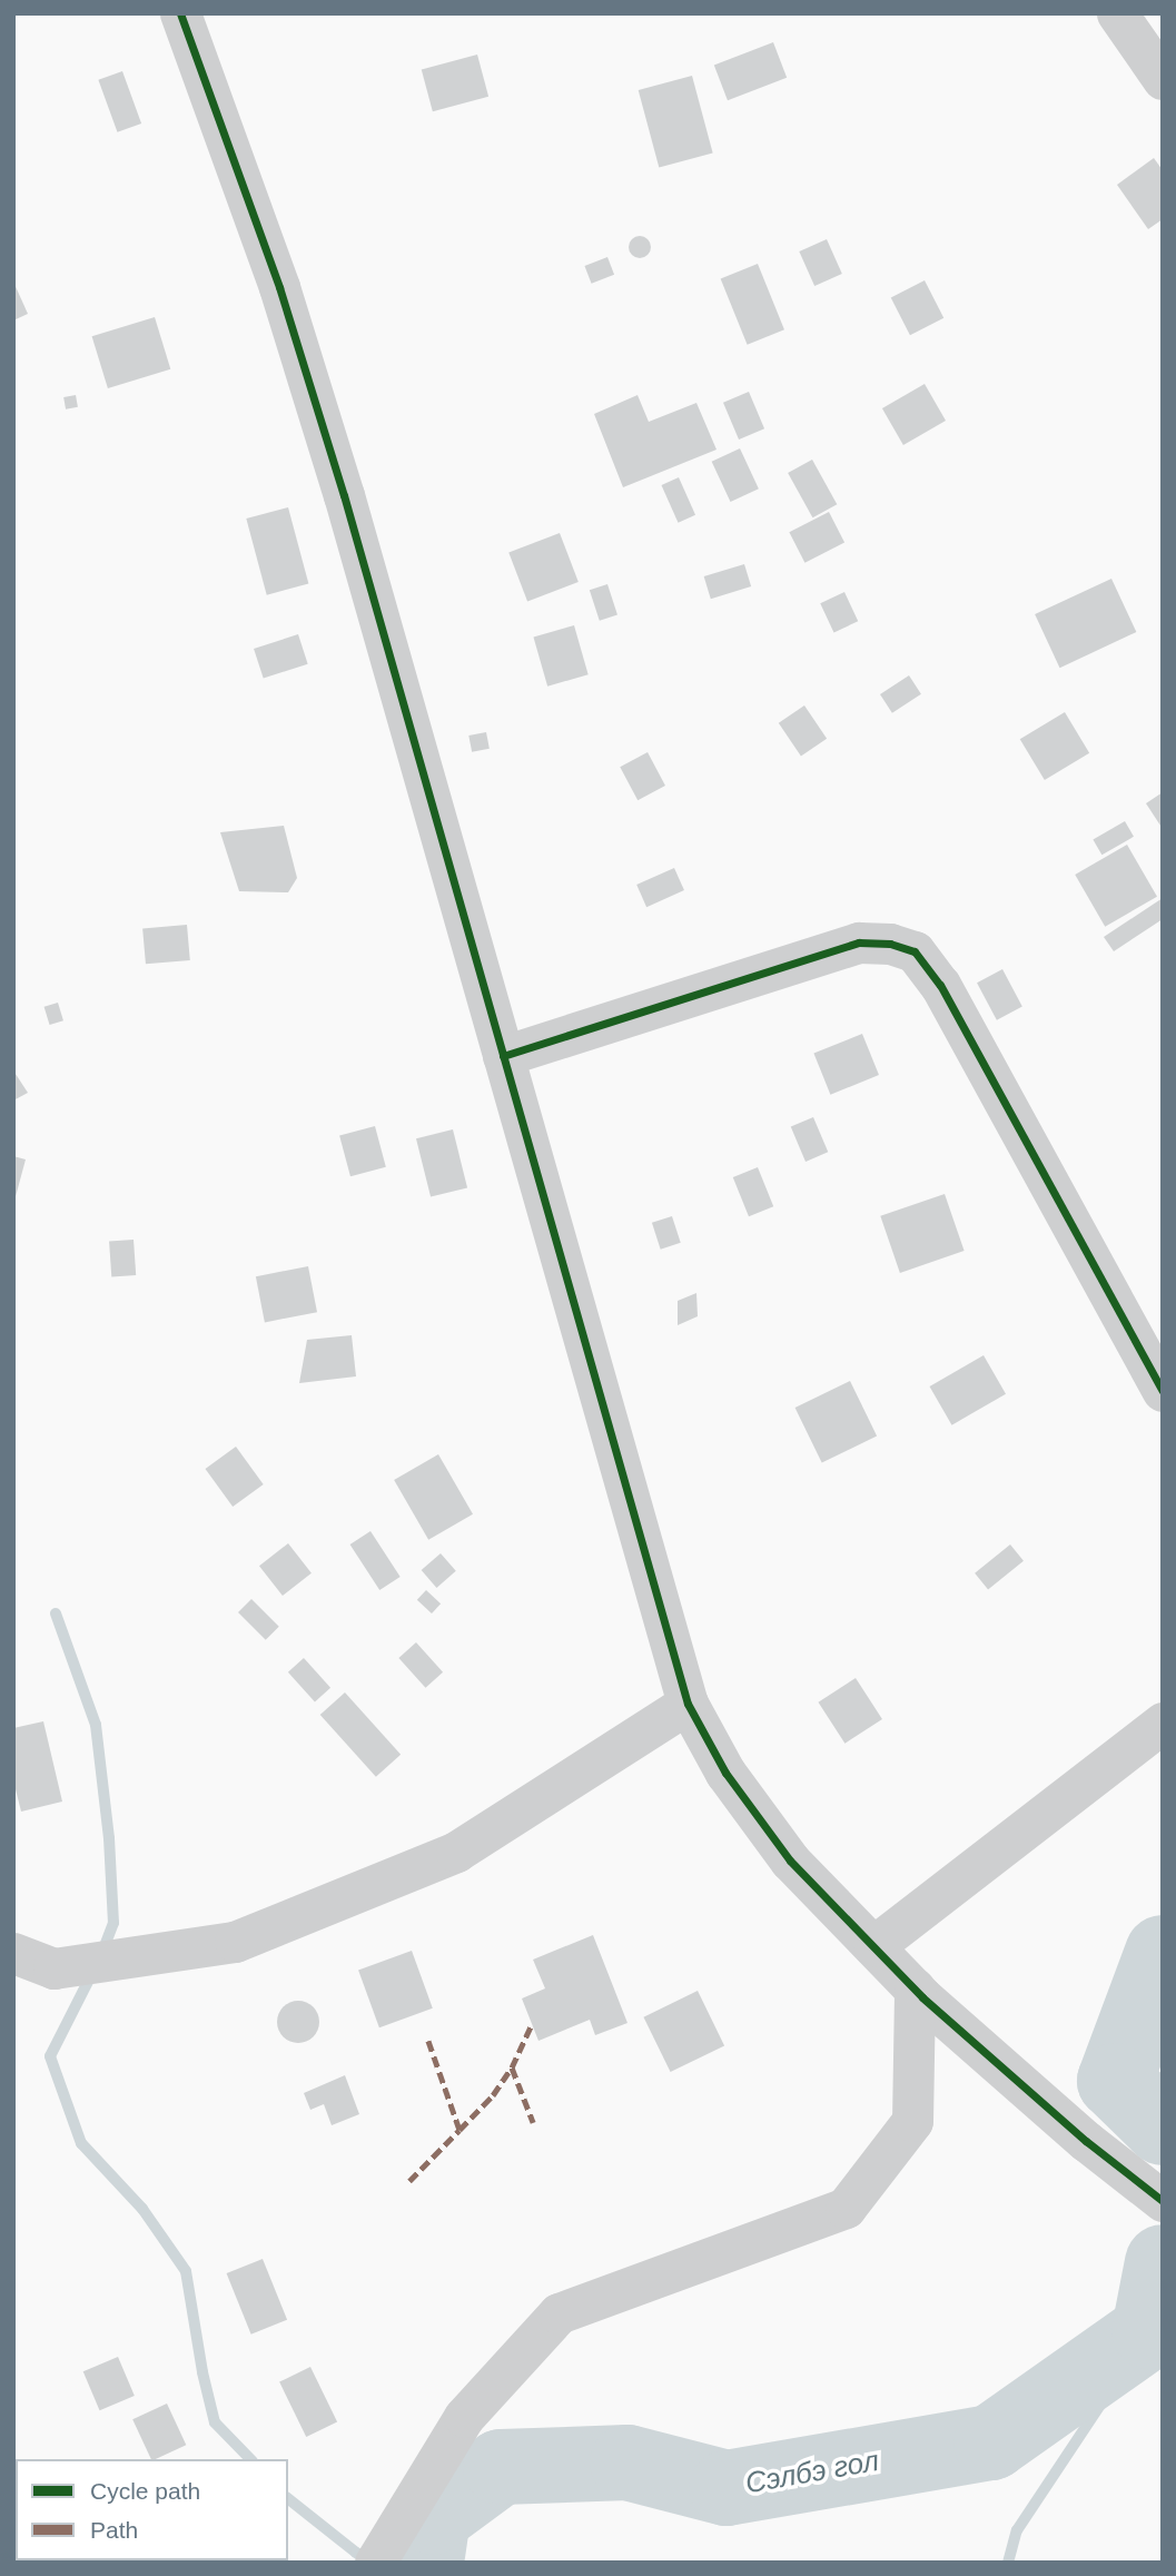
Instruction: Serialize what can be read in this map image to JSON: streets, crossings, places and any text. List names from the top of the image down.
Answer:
{
  "water": ["Сэлбэ гол"],
  "legend": ["Cycle path", "Path"]
}
